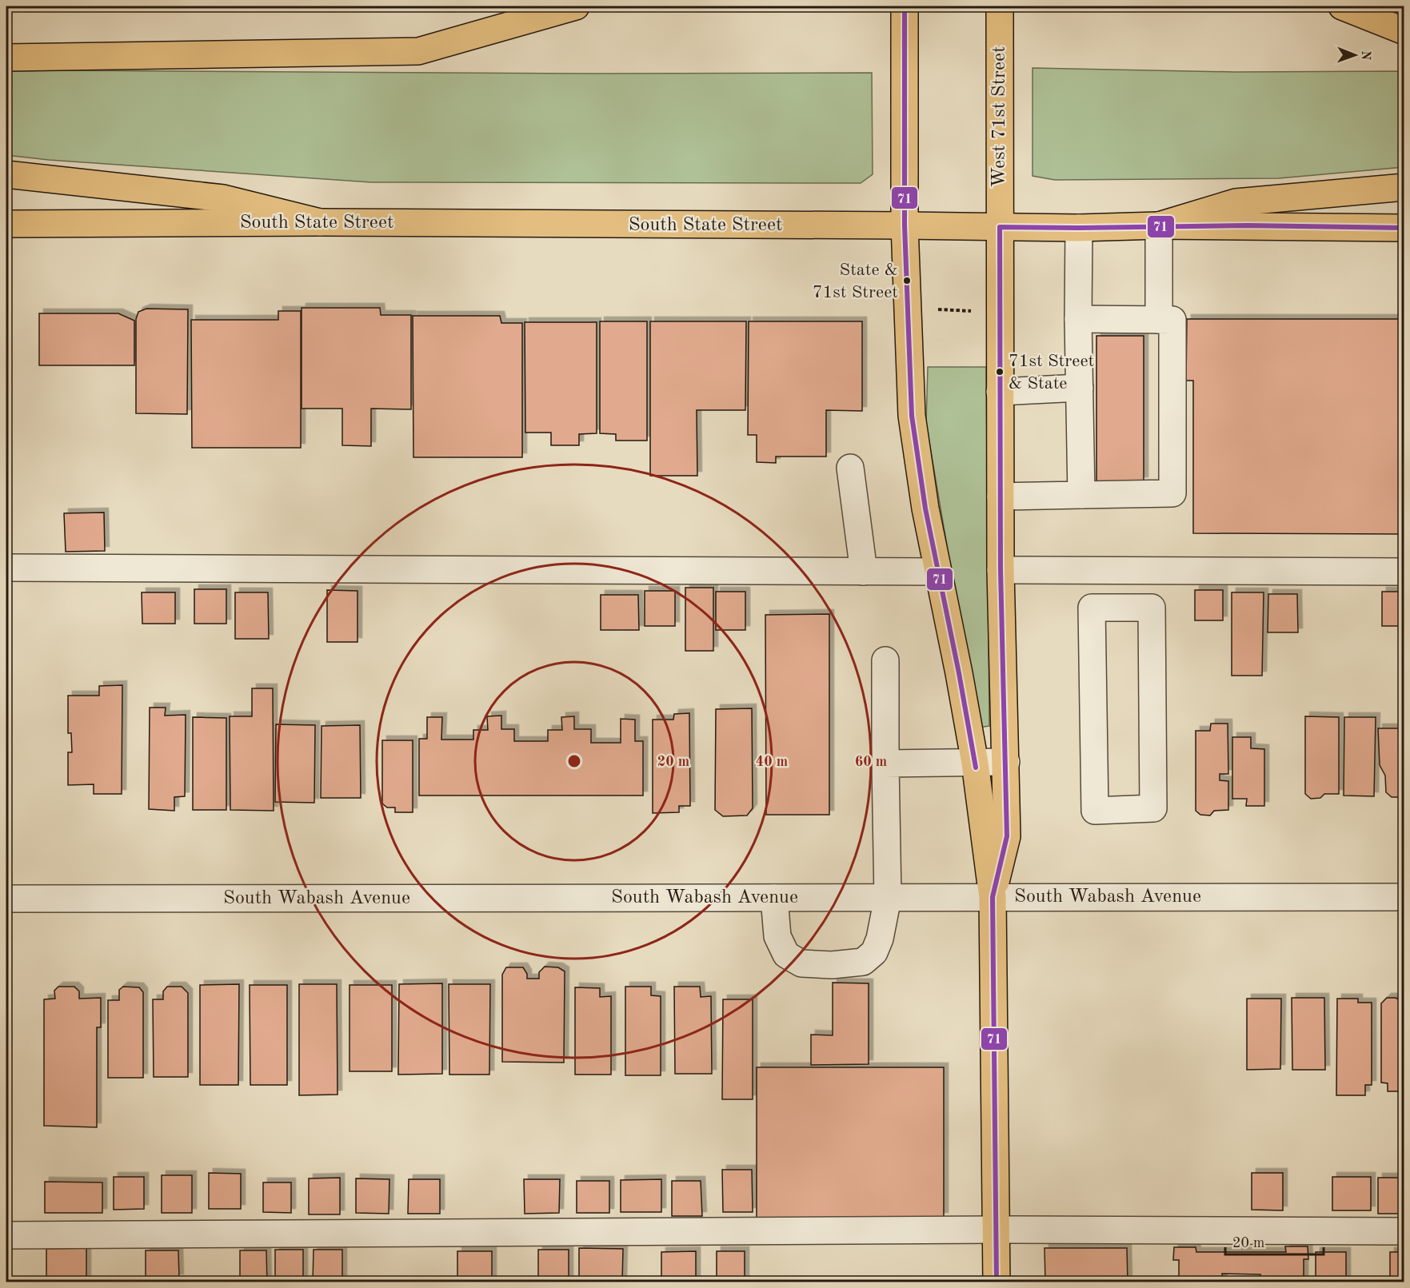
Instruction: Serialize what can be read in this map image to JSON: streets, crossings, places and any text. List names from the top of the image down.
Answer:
{
  "streets": {
    "main road": ["West 71st Street", "South State Street"],
    "street": ["South Wabash Avenue"]
  },
  "crossings": [
    ["West 71st Street", "South State Street"],
    ["West 71st Street", "South Wabash Avenue"]
  ],
  "places": ["State & 71st Street", "71st Street & State"],
  "lines": ["transit line 71"],
  "scale_bar": "20 m",
  "north": "right",
  "rings": ["20 m", "40 m", "60 m"]
}
